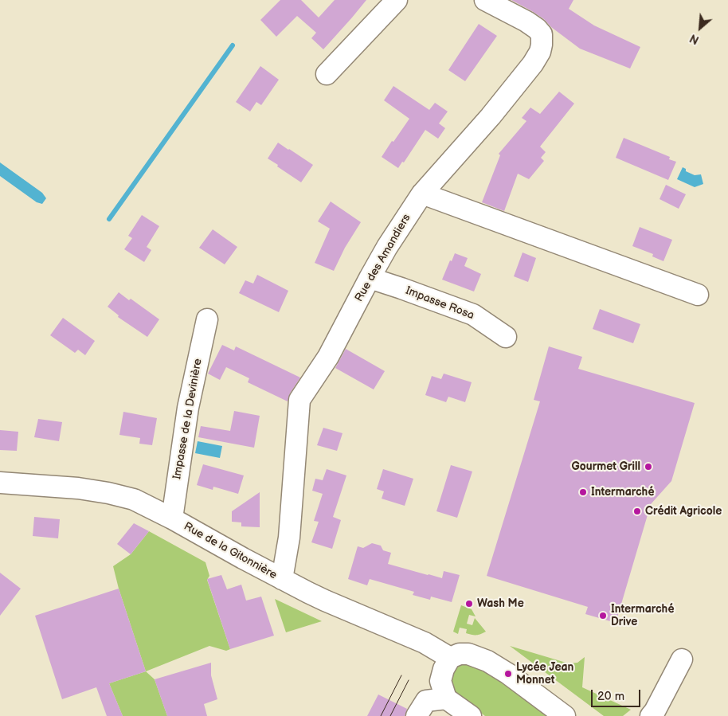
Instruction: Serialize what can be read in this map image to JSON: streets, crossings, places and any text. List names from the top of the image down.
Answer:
{
  "streets": {
    "street": [
      "Rue des Amandiers",
      "Impasse Rosa",
      "Impasse de la Devinière",
      "Rue de la Gitonnière"
    ]
  },
  "crossings": [
    ["Rue des Amandiers", "Impasse Rosa"],
    ["Rue des Amandiers", "Rue de la Gitonnière"],
    ["Impasse de la Devinière", "Rue de la Gitonnière"]
  ],
  "places": [
    "Gourmet Grill",
    "Intermarché",
    "Crédit Agricole",
    "Wash Me",
    "Intermarché Drive",
    "Lycée Jean Monnet"
  ],
  "scale_bar": "20 m",
  "north": "bottom left"
}
